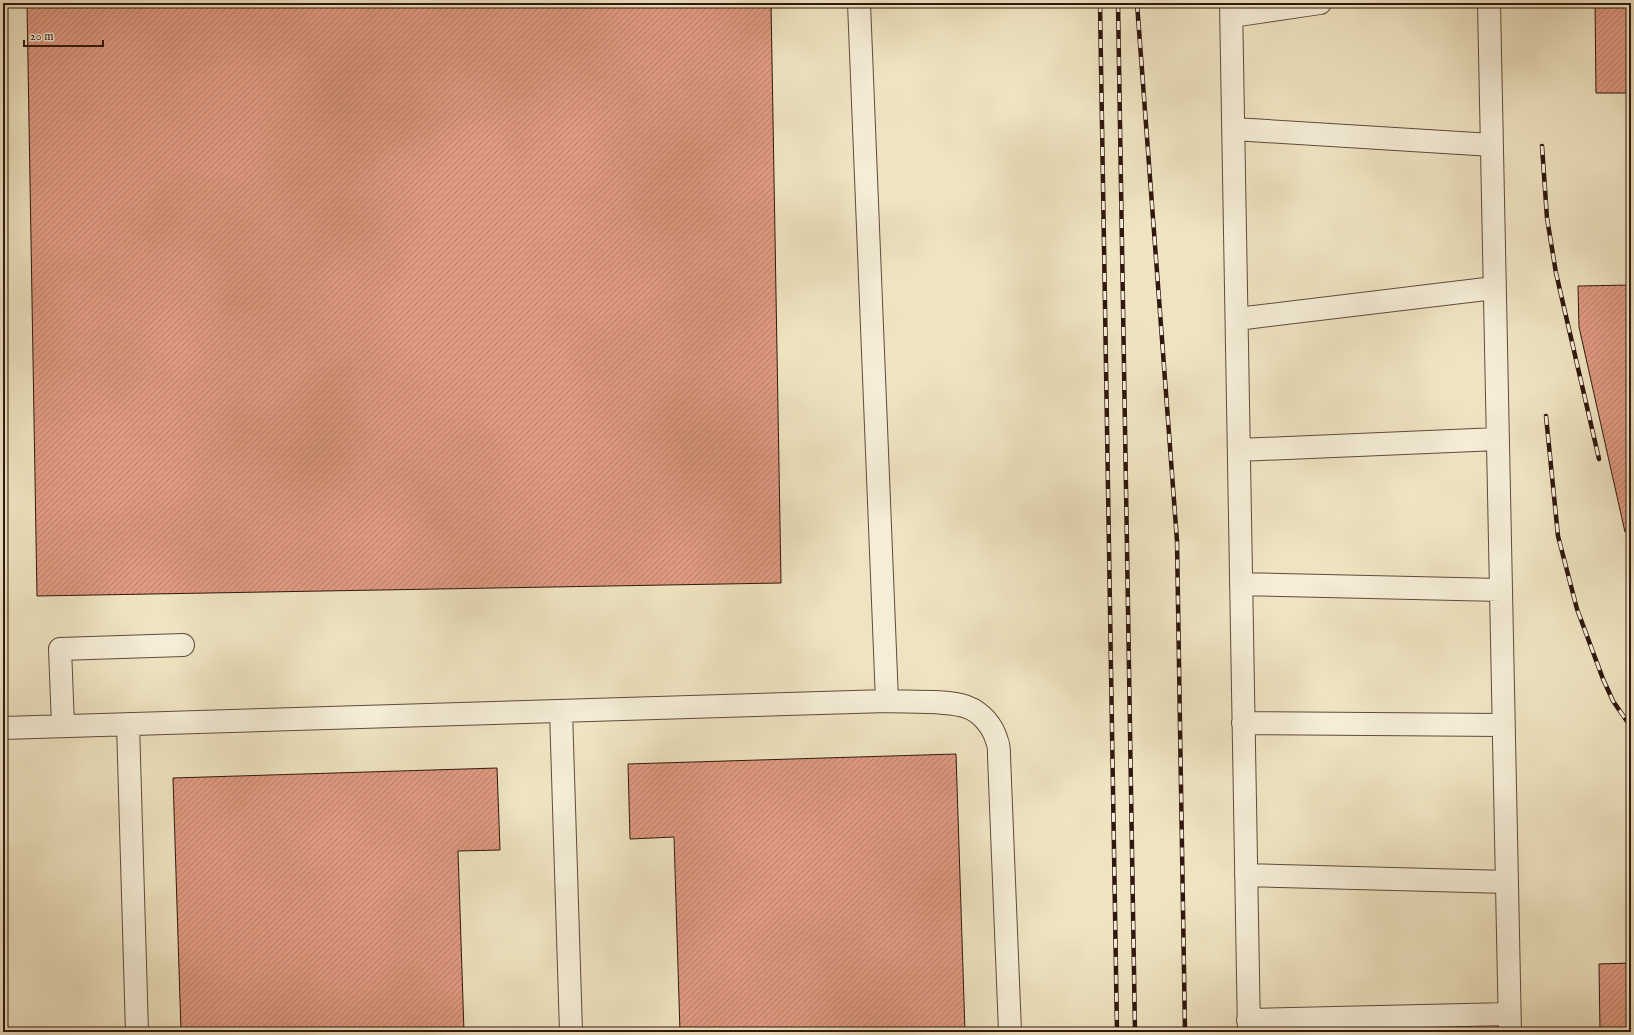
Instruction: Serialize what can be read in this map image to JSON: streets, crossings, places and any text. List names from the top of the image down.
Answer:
{
  "scale_bar": "20 m"
}
